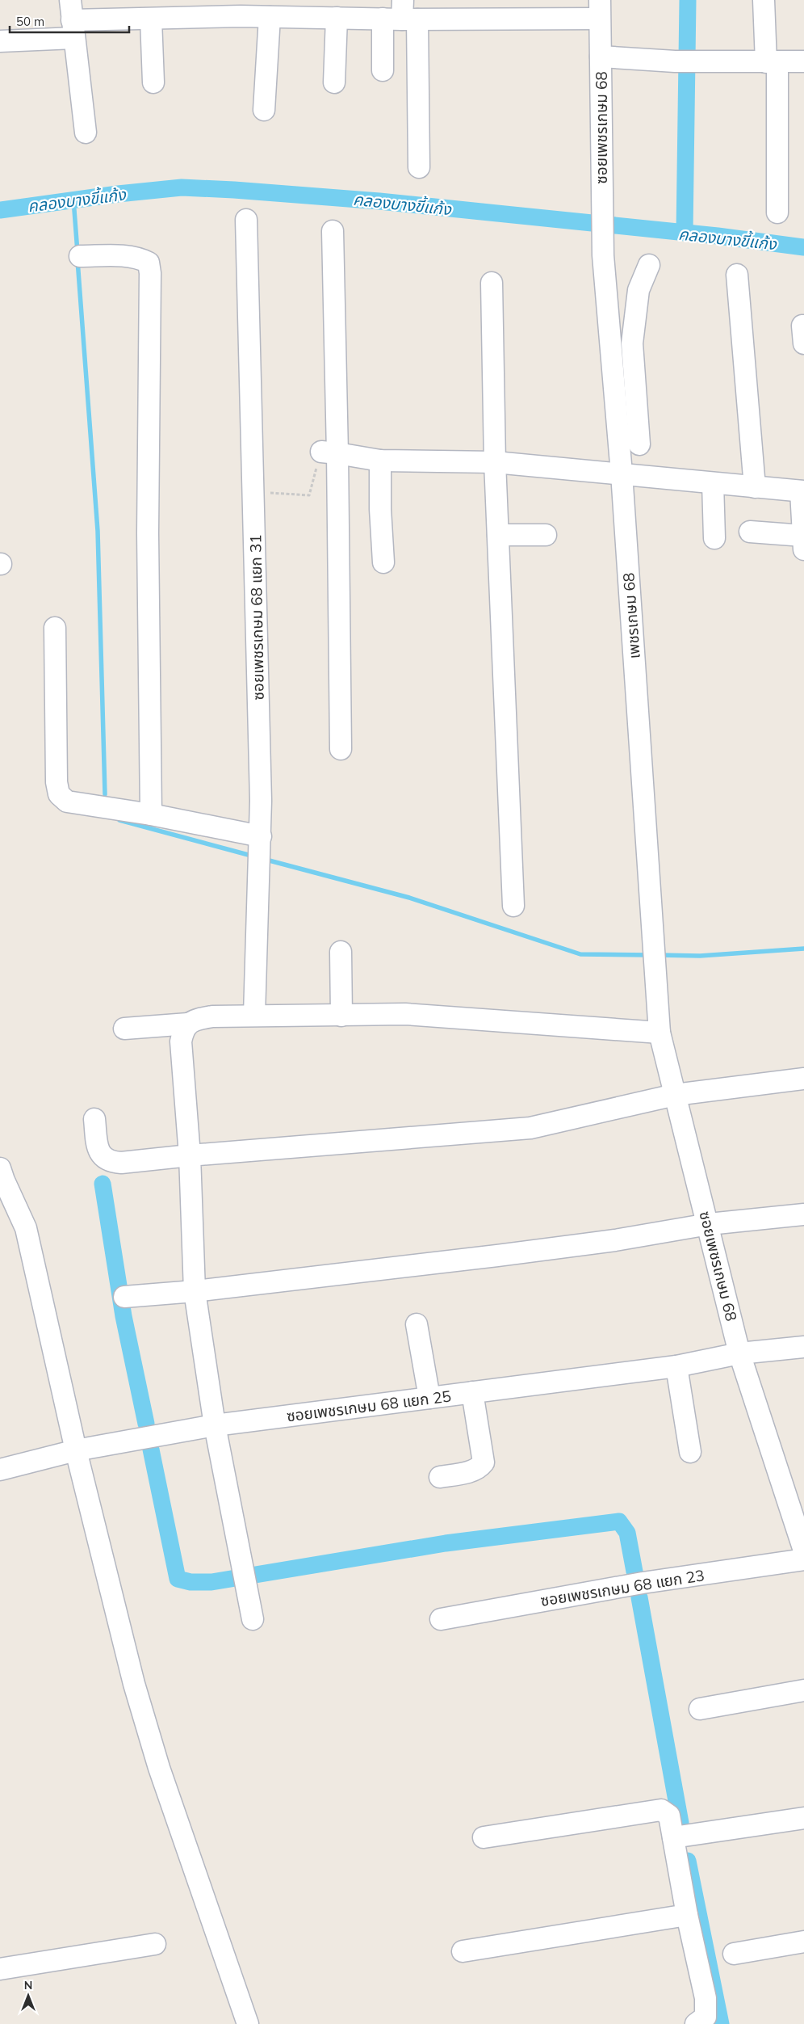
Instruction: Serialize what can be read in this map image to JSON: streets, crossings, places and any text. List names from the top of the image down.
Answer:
{
  "streets": {
    "street": [
      "ซอยเพชรเกษม 68",
      "เพชรเกษม 68",
      "ซอยเพชรเกษม 68 แยก 31",
      "ซอยเพชรเกษม 68 แยก 25",
      "ซอยเพชรเกษม 68 แยก 23"
    ]
  },
  "crossings": [
    ["ซอยเพชรเกษม 68", "เพชรเกษม 68"],
    ["ซอยเพชรเกษม 68", "ซอยเพชรเกษม 68 แยก 25"]
  ],
  "water": ["คลองบางขี้แก้ง"],
  "scale_bar": "50 m",
  "north": "top"
}
